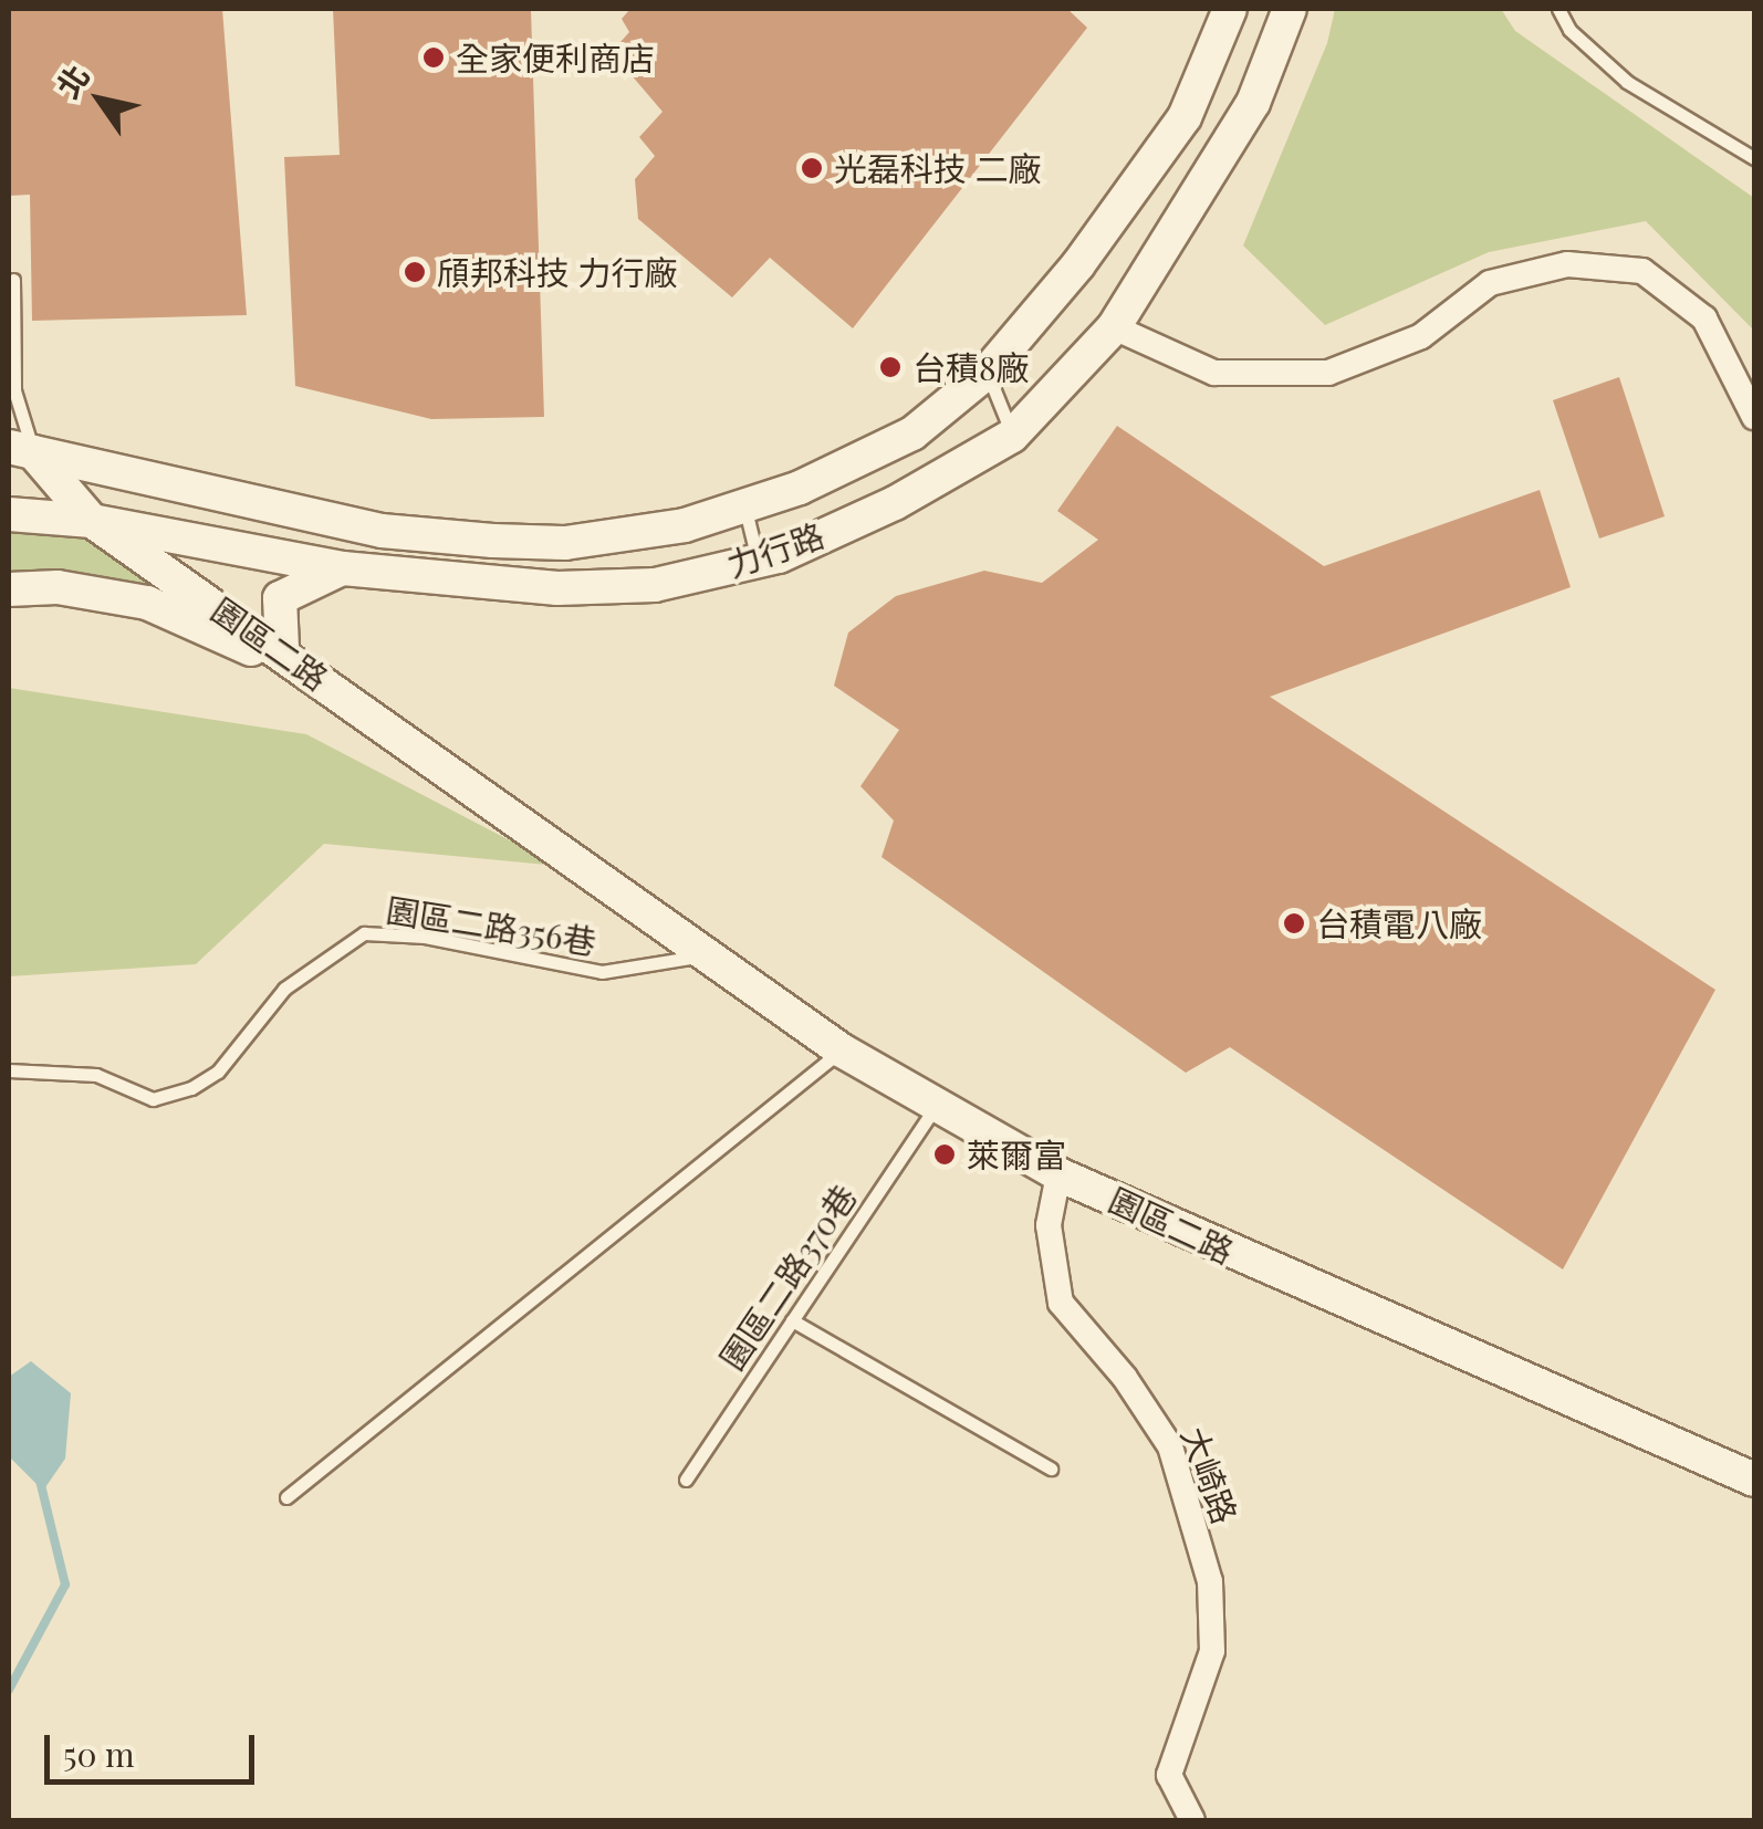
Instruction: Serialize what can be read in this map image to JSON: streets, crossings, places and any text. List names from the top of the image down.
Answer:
{
  "streets": {
    "street": ["力行路", "園區二路", "大崎路"],
    "lane": ["園區二路356巷", "園區二路370巷"]
  },
  "crossings": [
    ["力行路", "園區二路"],
    ["園區二路", "園區二路356巷"],
    ["園區二路", "園區二路370巷"],
    ["園區二路", "大崎路"]
  ],
  "places": [
    "全家便利商店",
    "光磊科技 二廠",
    "頎邦科技 力行廠",
    "台積8廠",
    "台積電八廠",
    "萊爾富"
  ],
  "scale_bar": "50 m",
  "north": "top left"
}
